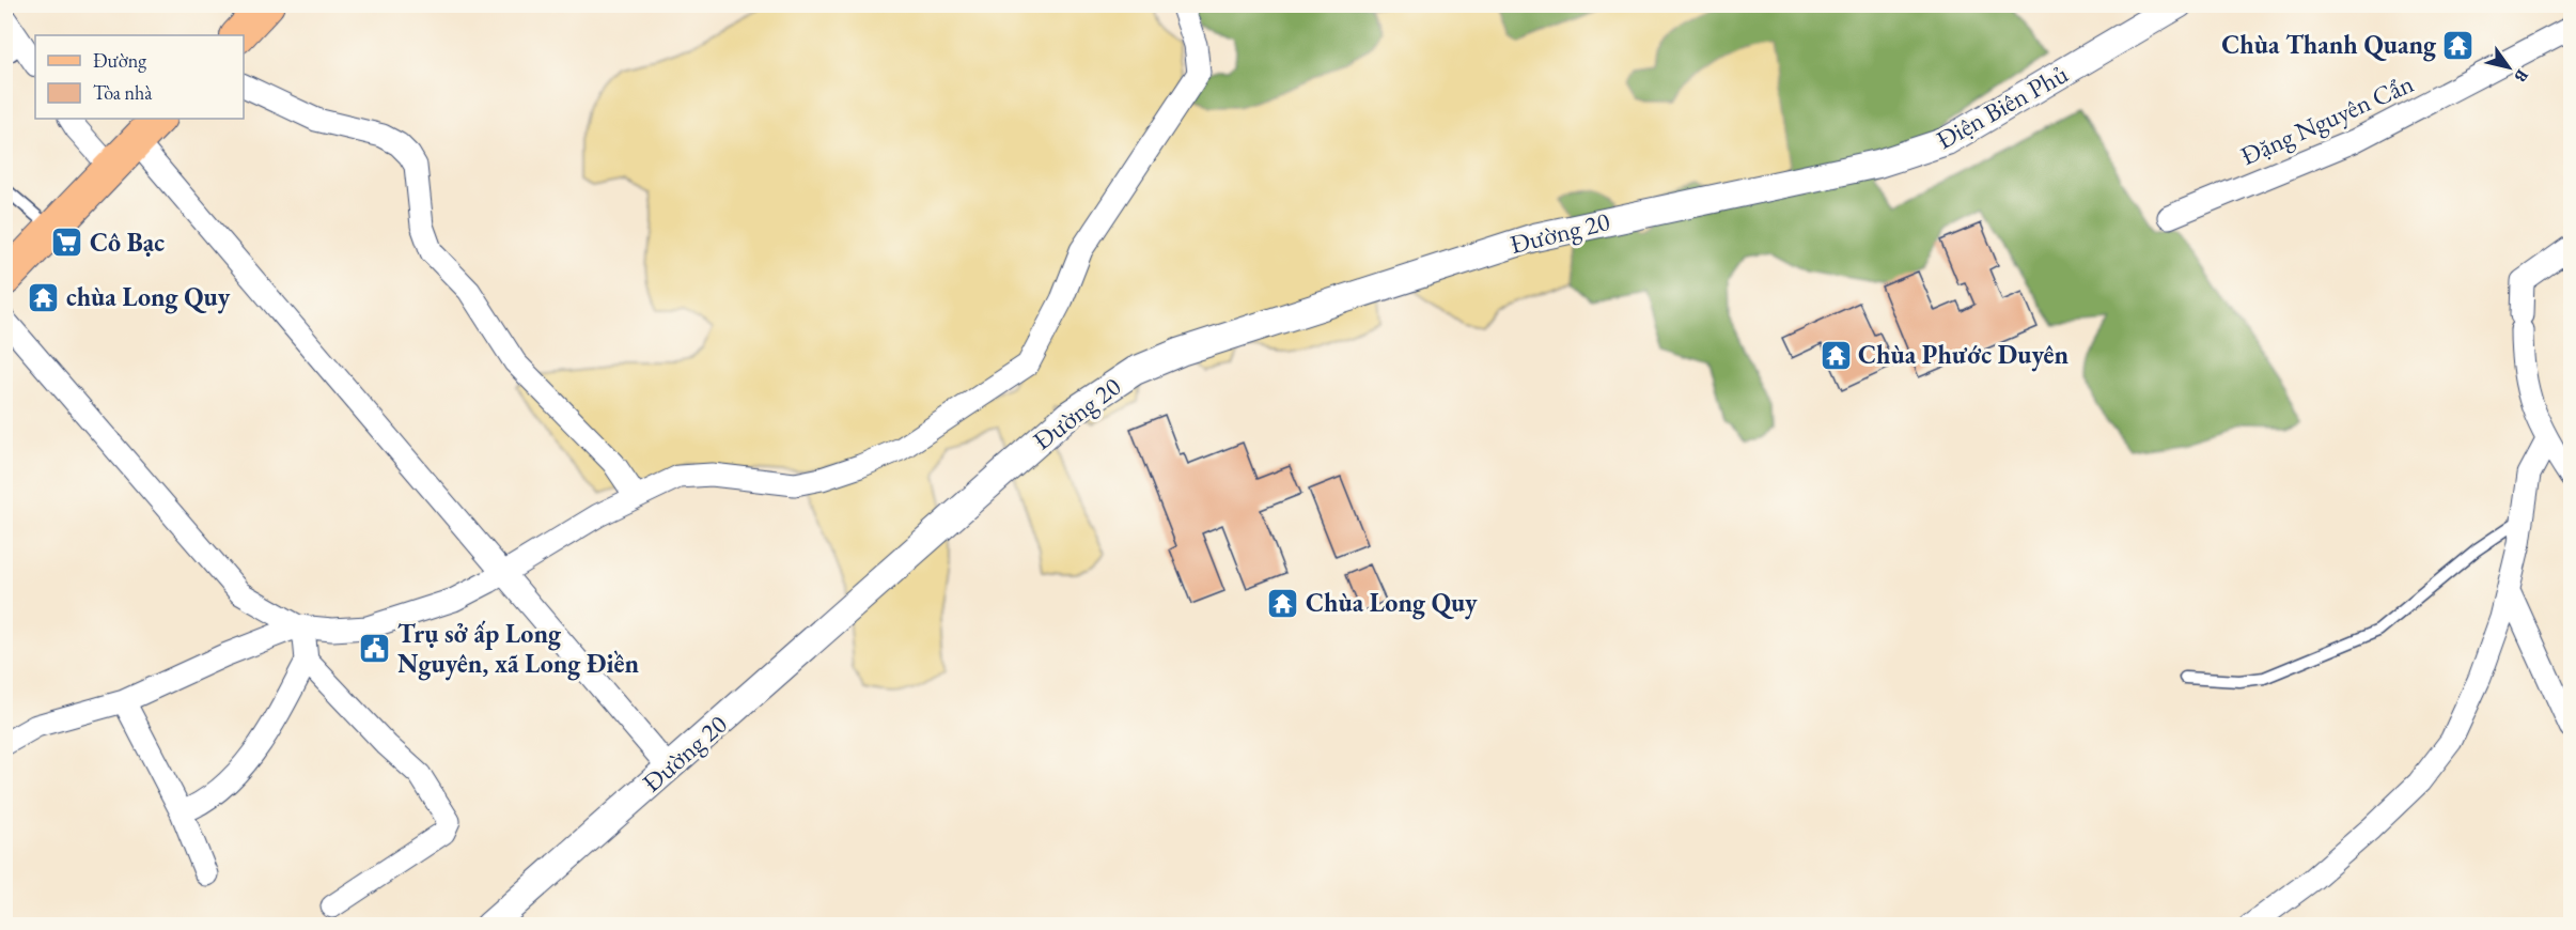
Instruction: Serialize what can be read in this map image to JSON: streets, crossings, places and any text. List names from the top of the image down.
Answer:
{
  "streets": {
    "street": ["Điện Biên Phủ", "Đặng Nguyên Cẩn", "Đường 20"]
  },
  "crossings": [
    ["Điện Biên Phủ", "Đường 20"]
  ],
  "places": {
    "temple": [
      "Chùa Thanh Quang",
      "chùa Long Quy",
      "Chùa Phước Duyên",
      "Chùa Long Quy"
    ],
    "supermarket": ["Cô Bạc"],
    "public building": ["Trụ sở ấp Long Nguyên, xã Long Điền"]
  },
  "legend": ["Đường", "Tòa nhà"],
  "north": "bottom right"
}
